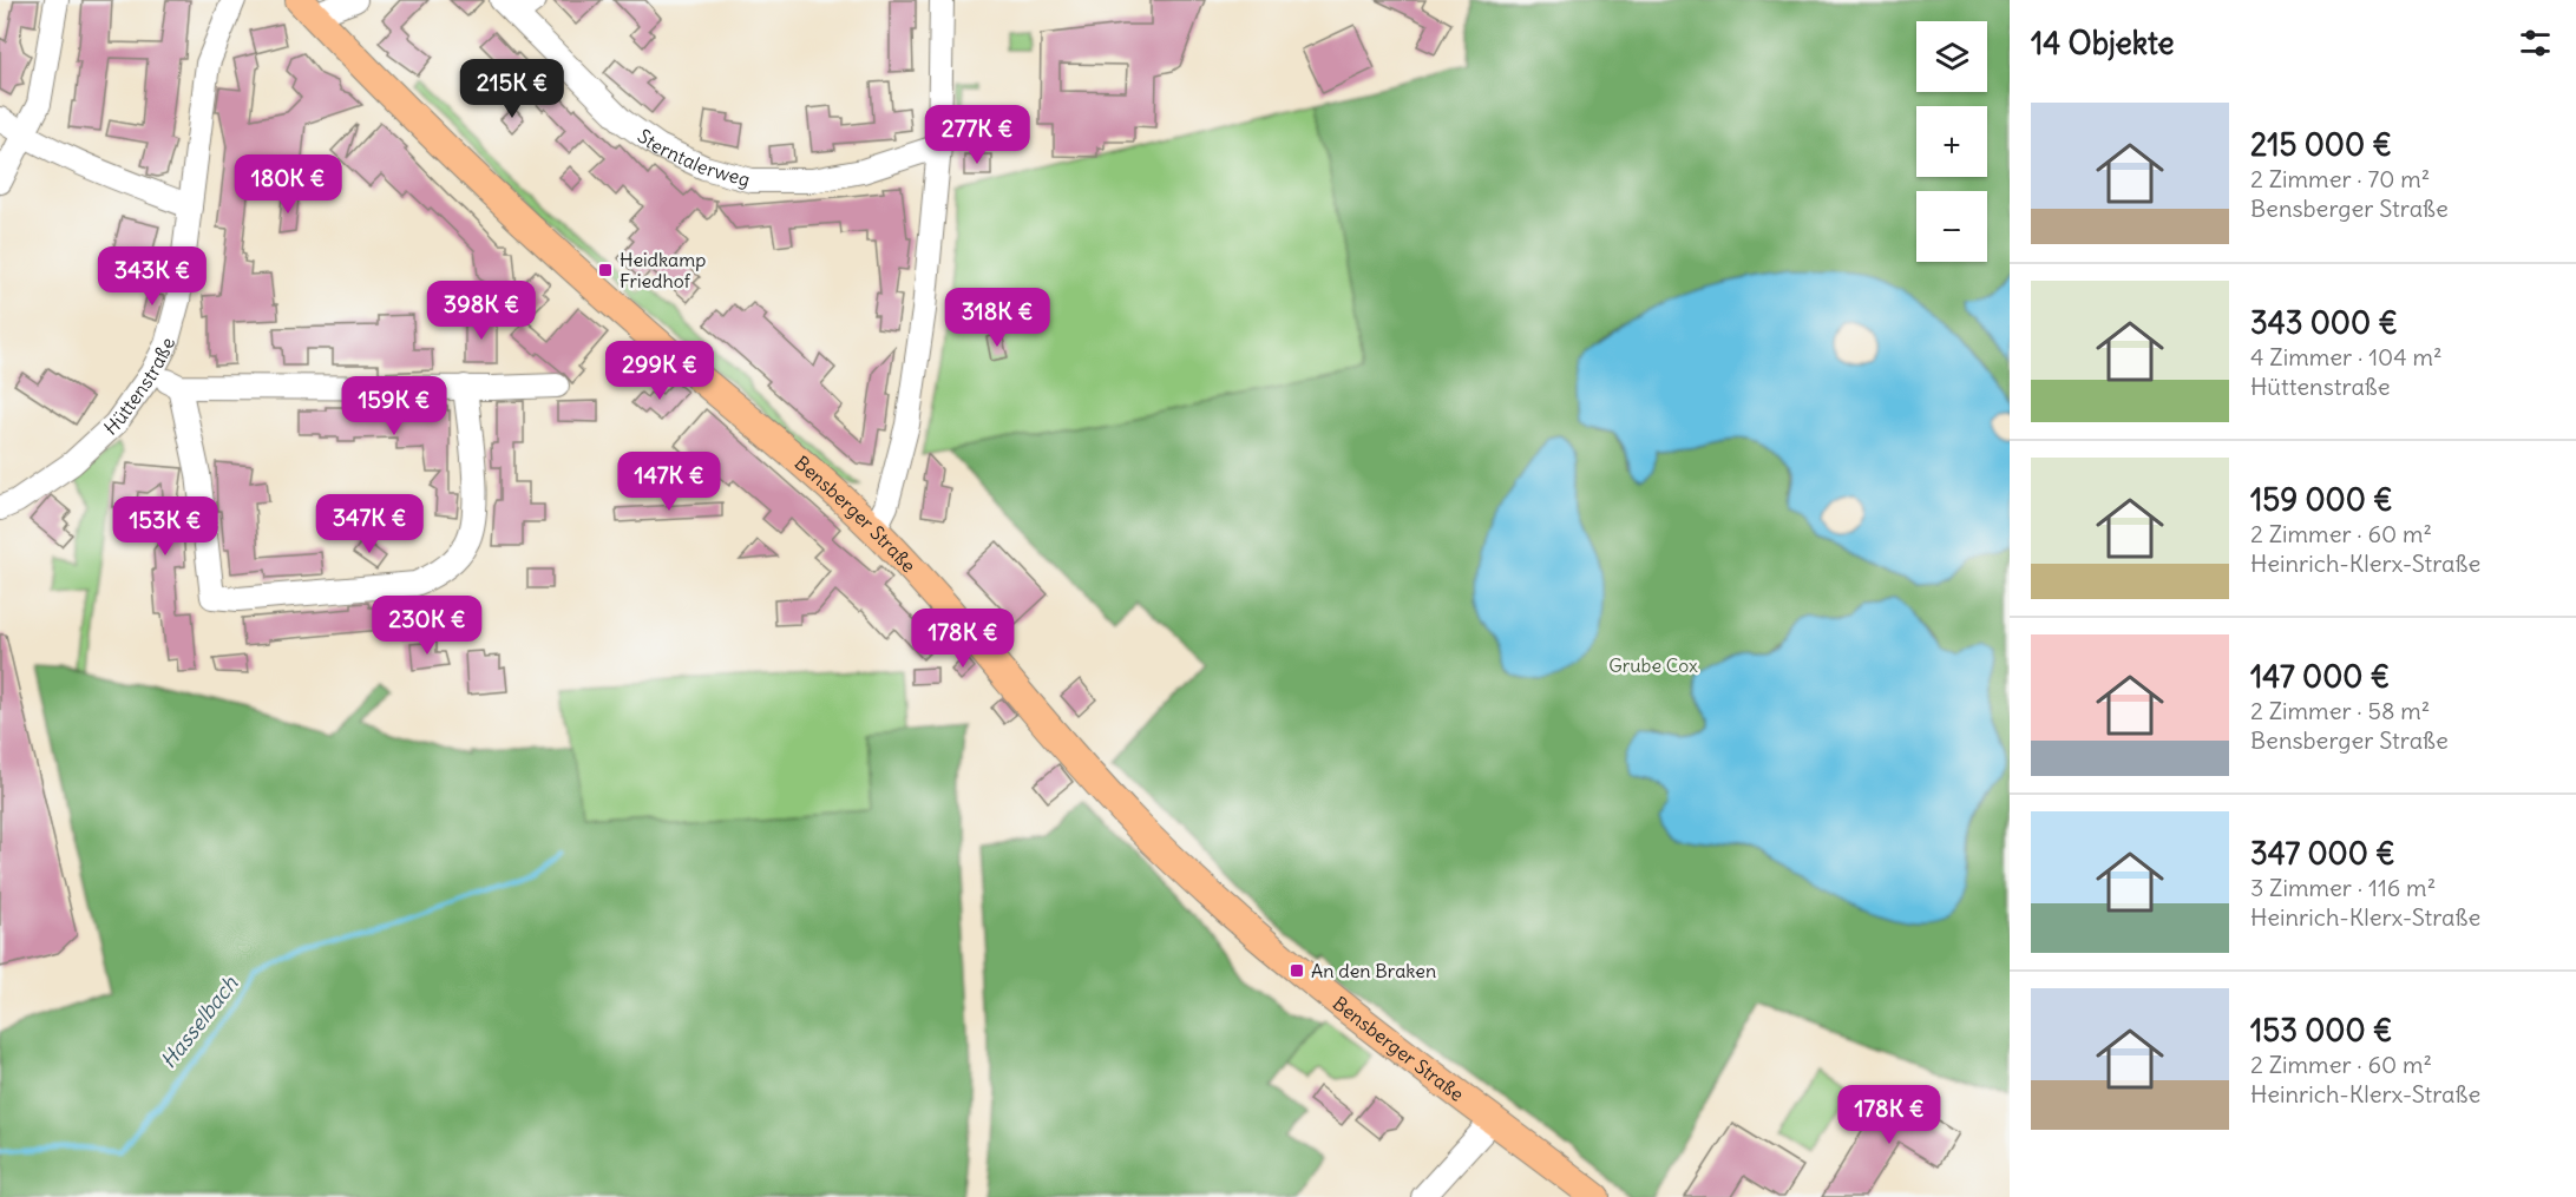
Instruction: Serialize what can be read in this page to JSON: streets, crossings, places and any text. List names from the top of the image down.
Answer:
{
  "streets": {
    "main road": ["Bensberger Straße"],
    "street": ["Sterntalerweg", "Hüttenstraße"]
  },
  "water": ["Hasselbach"],
  "parks": ["Grube Cox"],
  "places": {
    "transit": ["Heidkamp Friedhof", "An den Braken"]
  },
  "page": {
    "heading": "14 Objekte",
    "map_buttons": ["+", "−"],
    "price": [
      "215K €",
      "277K €",
      "180K €",
      "343K €",
      "398K €",
      "318K €",
      "299K €",
      "159K €",
      "147K €",
      "347K €",
      "153K €",
      "230K €",
      "178K €",
      "178K €"
    ],
    "list": [
      {
        "name": "215 000 €",
        "note": "2 Zimmer · 70 m² · Bensberger Straße"
      },
      {
        "name": "343 000 €",
        "note": "4 Zimmer · 104 m² · Hüttenstraße"
      },
      {
        "name": "159 000 €",
        "note": "2 Zimmer · 60 m² · Heinrich-Klerx-Straße"
      },
      {
        "name": "147 000 €",
        "note": "2 Zimmer · 58 m² · Bensberger Straße"
      },
      {
        "name": "347 000 €",
        "note": "3 Zimmer · 116 m² · Heinrich-Klerx-Straße"
      },
      {
        "name": "153 000 €",
        "note": "2 Zimmer · 60 m² · Heinrich-Klerx-Straße"
      }
    ]
  }
}
